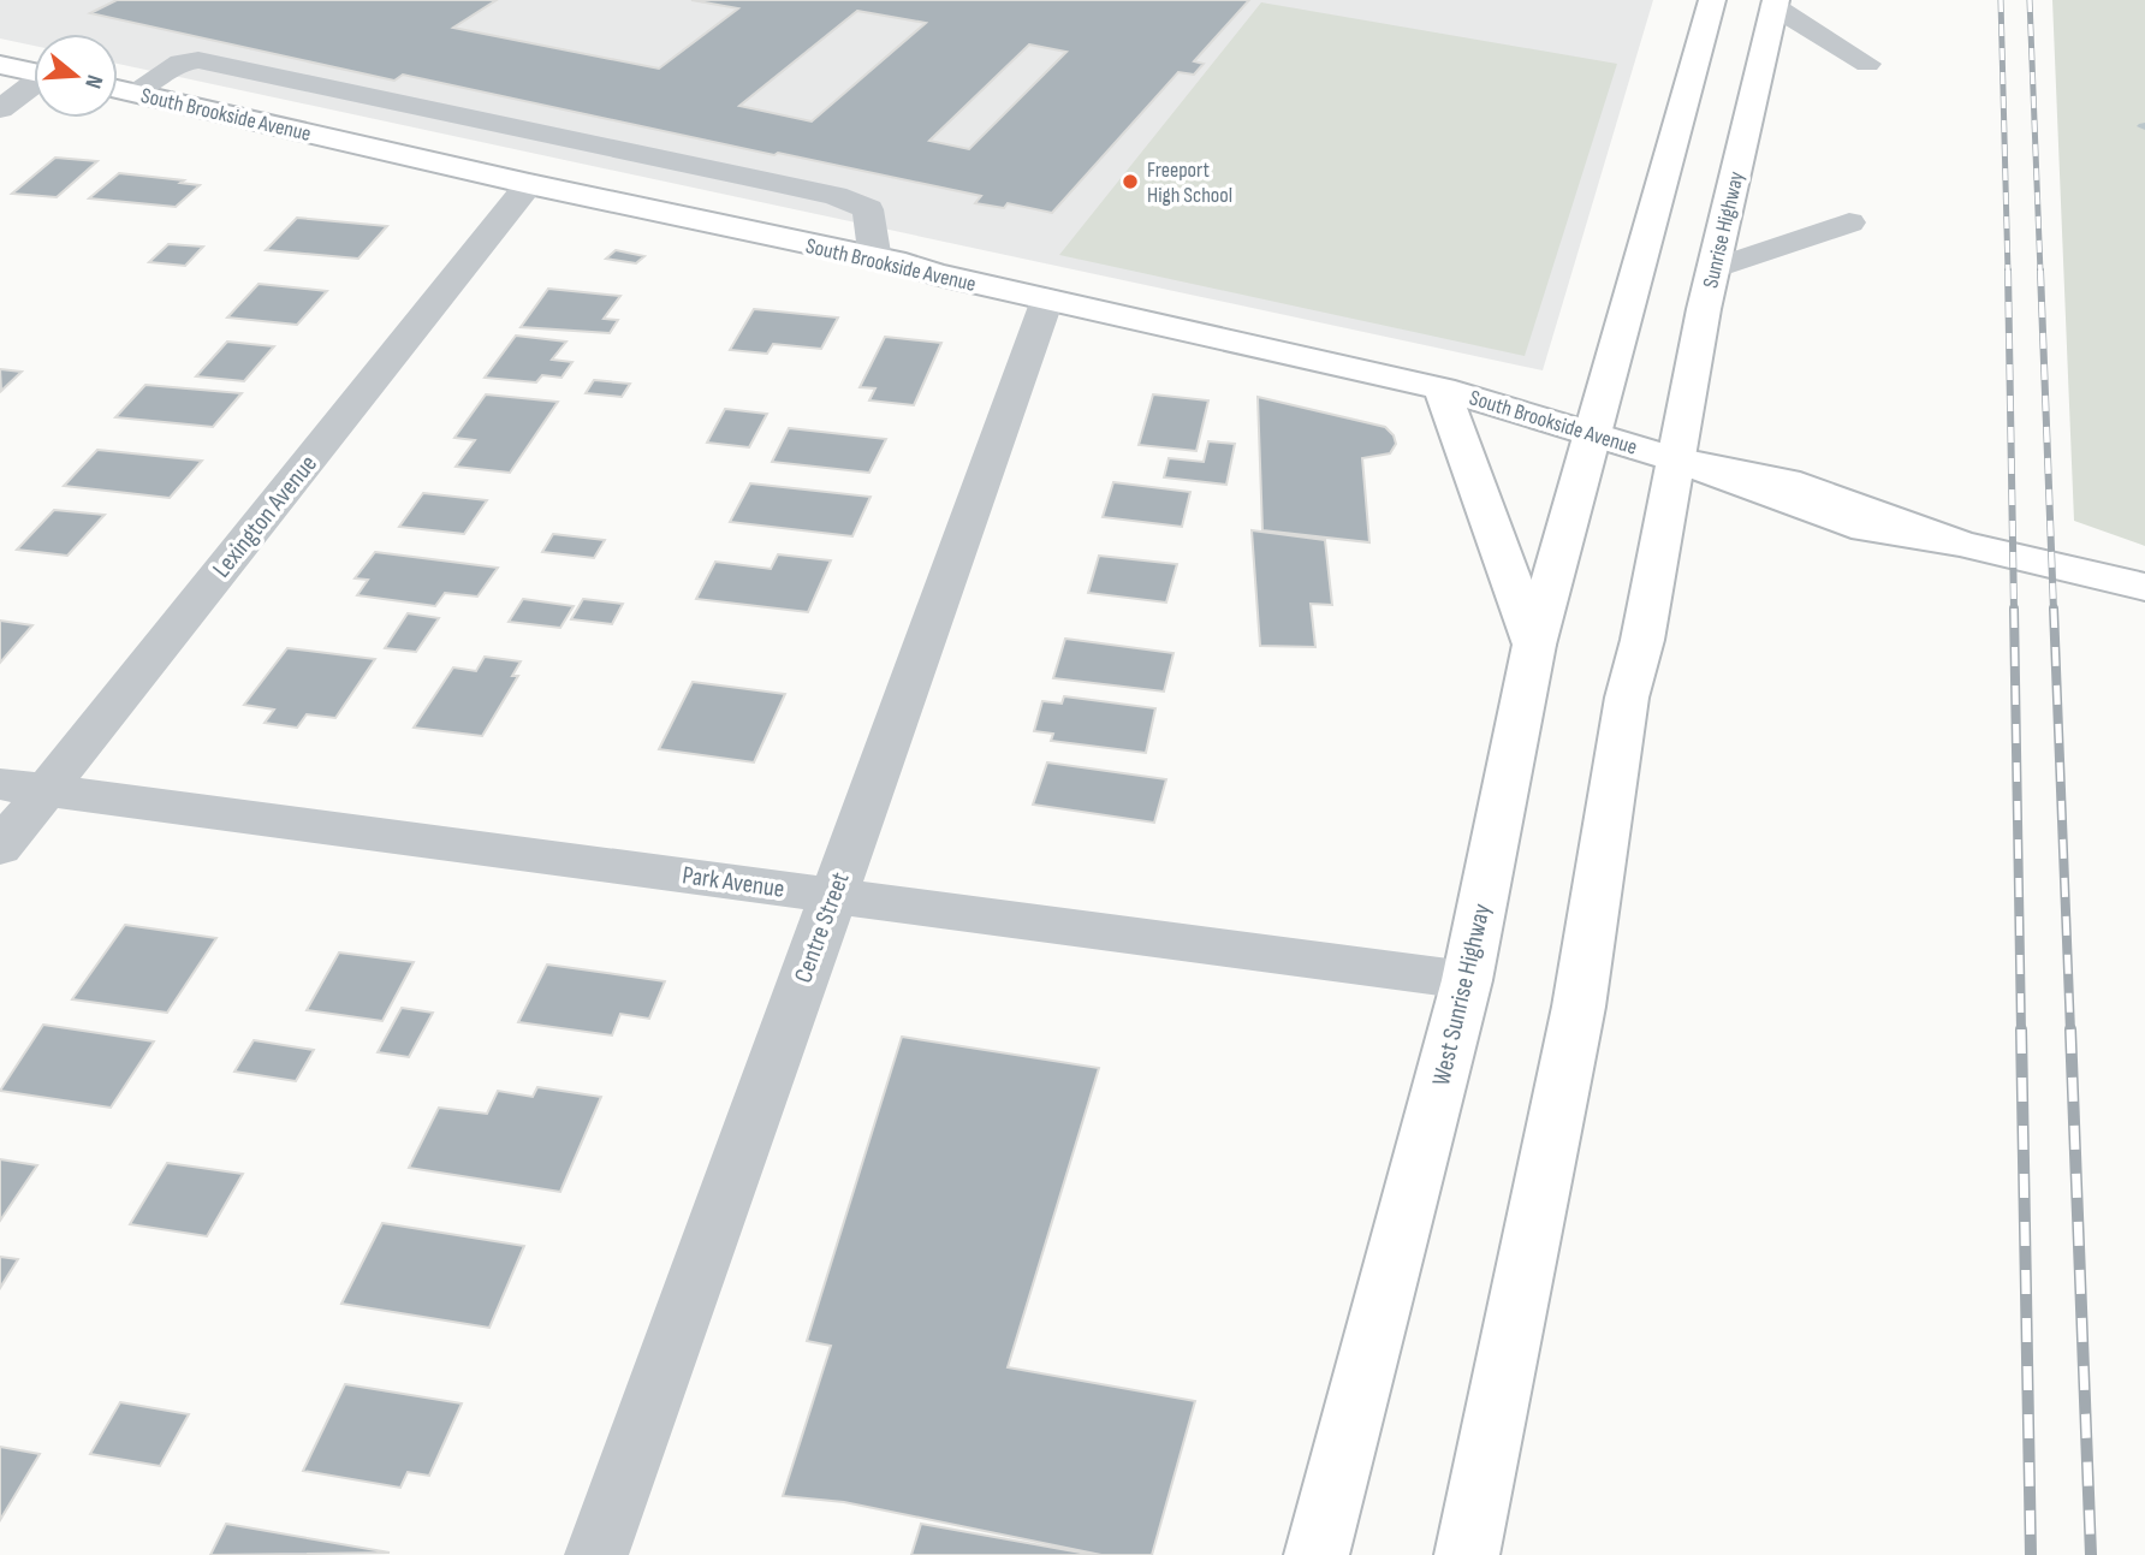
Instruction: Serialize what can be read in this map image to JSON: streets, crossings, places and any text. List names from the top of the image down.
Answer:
{
  "streets": {
    "main road": ["South Brookside Avenue", "Sunrise Highway", "West Sunrise Highway"],
    "street": ["Lexington Avenue", "Park Avenue", "Centre Street"]
  },
  "crossings": [
    ["South Brookside Avenue", "Sunrise Highway"],
    ["South Brookside Avenue", "Lexington Avenue"],
    ["South Brookside Avenue", "Centre Street"],
    ["South Brookside Avenue", "West Sunrise Highway"],
    ["Lexington Avenue", "Park Avenue"],
    ["Park Avenue", "Centre Street"],
    ["Park Avenue", "West Sunrise Highway"]
  ],
  "places": ["Freeport High School"],
  "north": "right"
}
